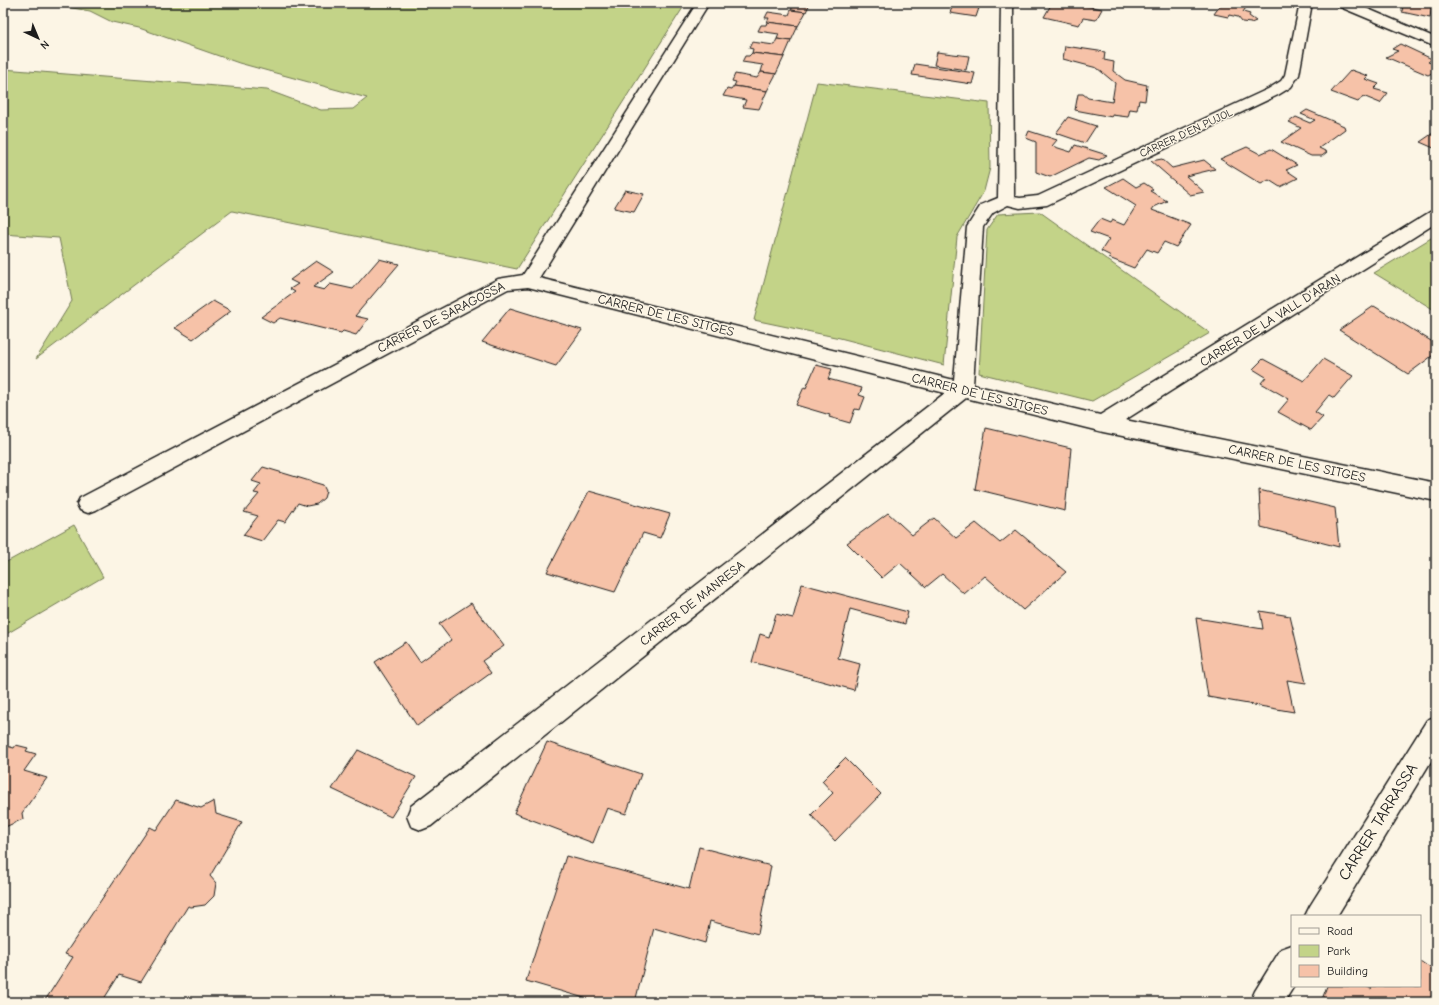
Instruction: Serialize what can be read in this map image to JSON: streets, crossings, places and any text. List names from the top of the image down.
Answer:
{
  "streets": {
    "street": [
      "CARRER D'EN PUJOL",
      "CARRER DE LES SITGES",
      "CARRER DE SARAGOSSA",
      "CARRER DE LA VALL D'ARAN",
      "CARRER DE MANRESA",
      "CARRER TARRASSA"
    ]
  },
  "crossings": [
    ["CARRER DE LES SITGES", "CARRER DE SARAGOSSA"],
    ["CARRER DE LES SITGES", "CARRER DE LA VALL D'ARAN"],
    ["CARRER DE LES SITGES", "CARRER DE MANRESA"]
  ],
  "legend": ["Road", "Park", "Building"],
  "north": "bottom right"
}
